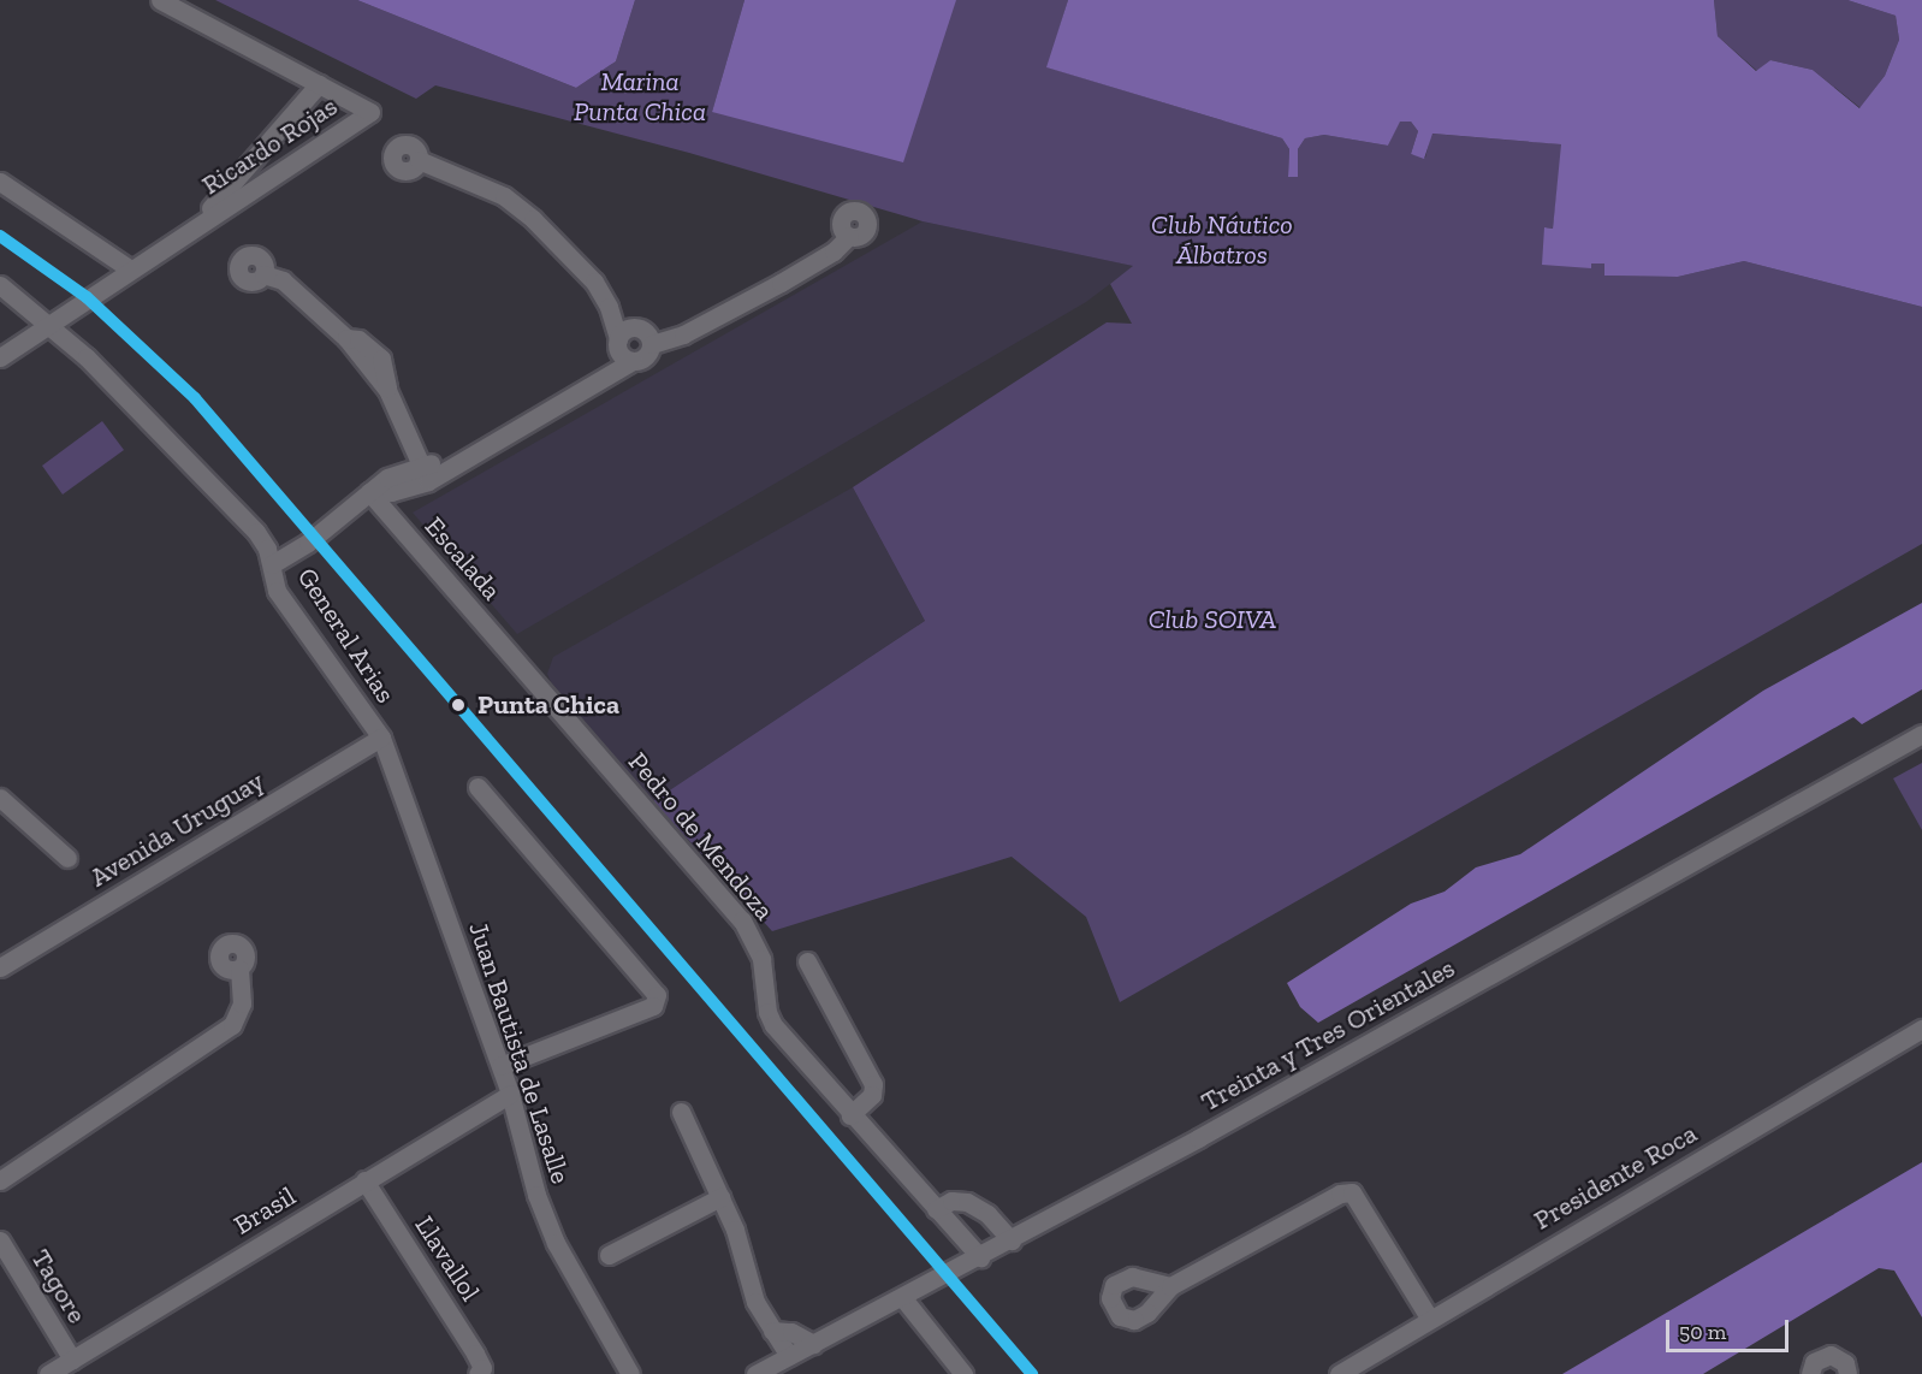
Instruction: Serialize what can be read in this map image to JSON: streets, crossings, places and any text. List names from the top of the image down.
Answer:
{
  "streets": {
    "street": [
      "Ricardo Rojas",
      "Escalada",
      "General Arias",
      "Avenida Uruguay",
      "Pedro de Mendoza",
      "Treinta y Tres Orientales",
      "Juan Bautista de Lasalle",
      "Presidente Roca",
      "Brasil",
      "Llavallol",
      "Tagore"
    ]
  },
  "crossings": [
    ["Ricardo Rojas", "General Arias"],
    ["Escalada", "Pedro de Mendoza"],
    ["General Arias", "Avenida Uruguay"],
    ["General Arias", "Juan Bautista de Lasalle"],
    ["Avenida Uruguay", "Juan Bautista de Lasalle"],
    ["Pedro de Mendoza", "Treinta y Tres Orientales"],
    ["Juan Bautista de Lasalle", "Brasil"],
    ["Brasil", "Llavallol"],
    ["Brasil", "Tagore"]
  ],
  "parks": ["Marina Punta Chica", "Club Náutico Álbatros", "Club SOIVA"],
  "places": ["Punta Chica"],
  "scale_bar": "50 m"
}
